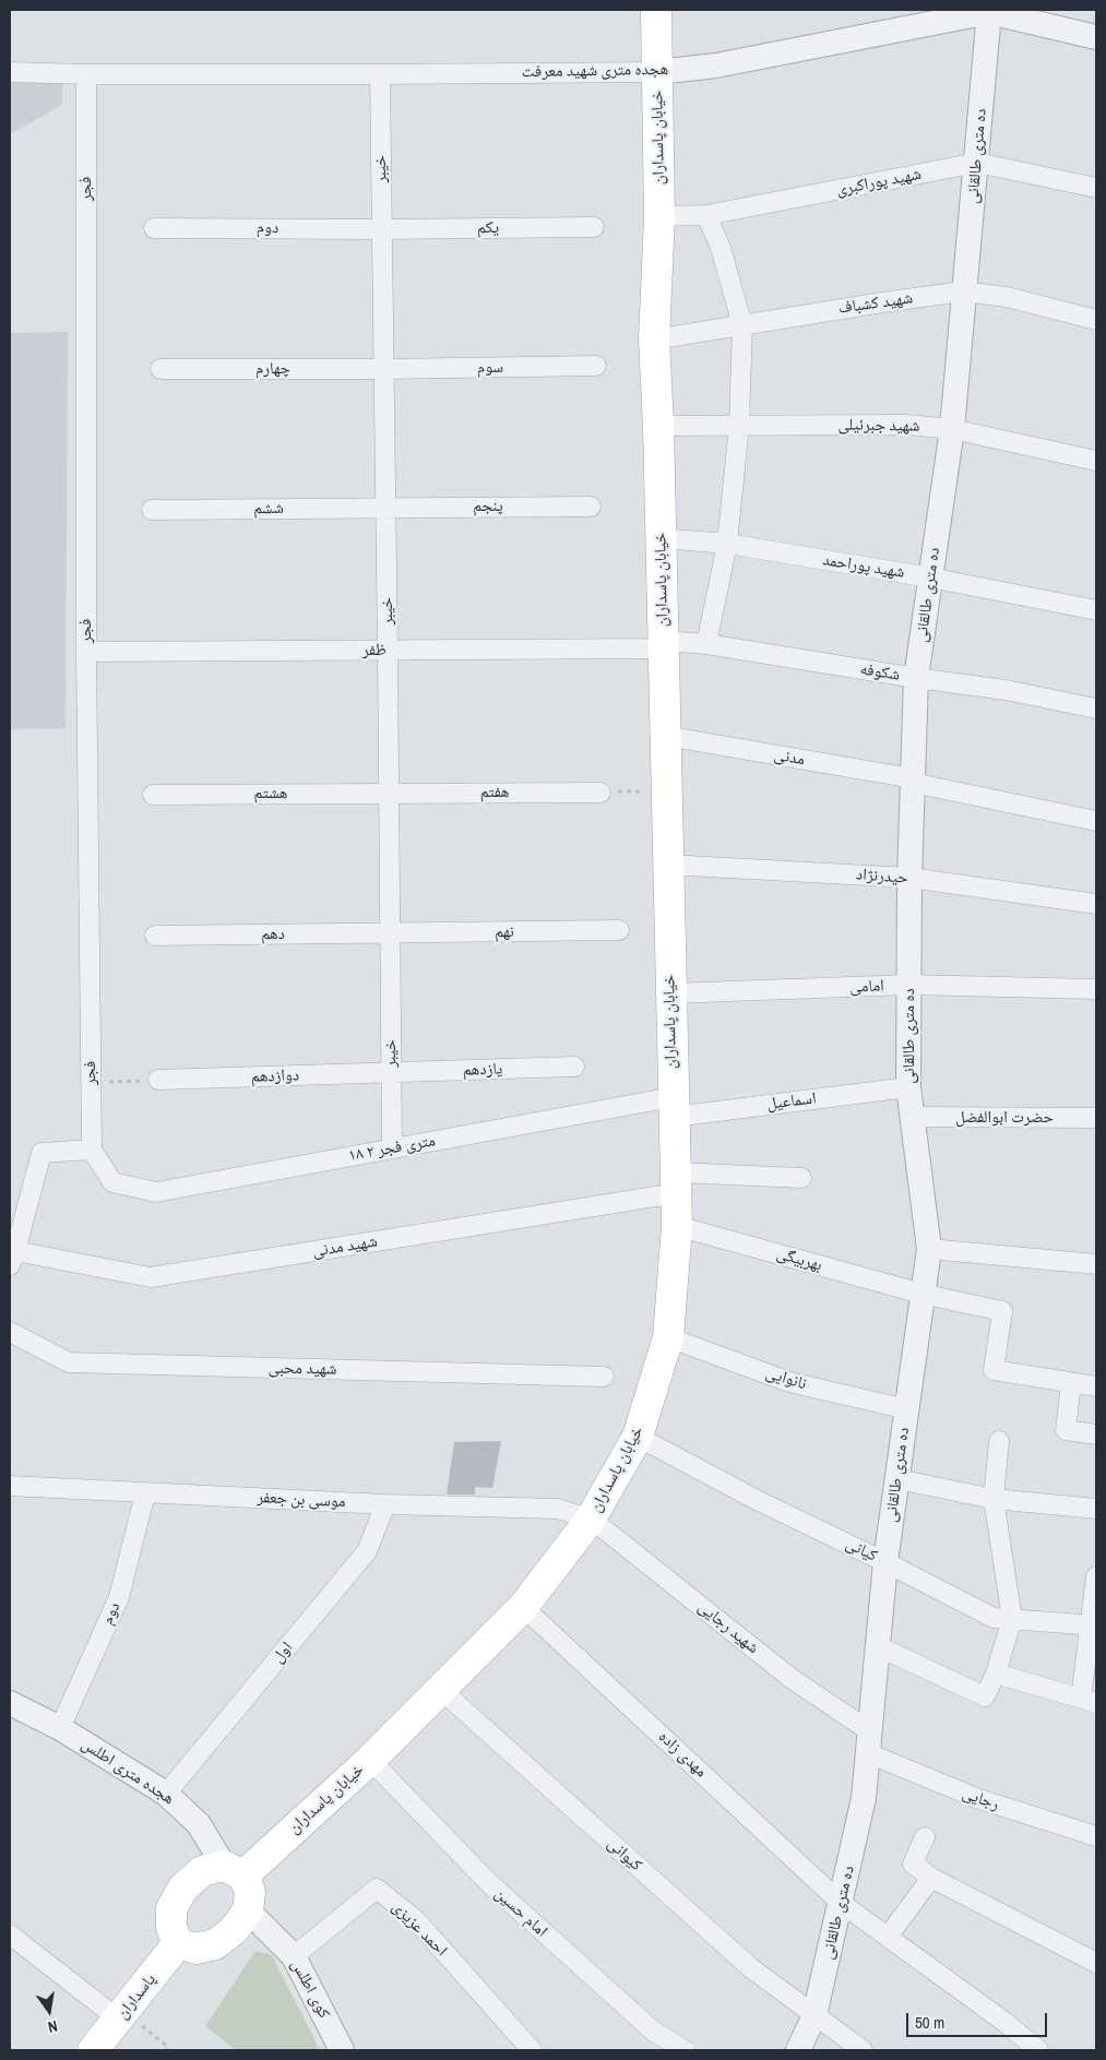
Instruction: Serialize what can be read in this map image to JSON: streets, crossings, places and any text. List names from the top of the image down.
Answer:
{
  "streets": {
    "main road": ["خیابان پاسداران", "پاسداران"],
    "street": [
      "هجده متری شهید معرفت",
      "ده متری طالقانی",
      "خیبر",
      "شهید پوراکبری",
      "فجر",
      "دوم",
      "یکم",
      "شهید کشباف",
      "سوم",
      "چهارم",
      "شهید جبرئیلی",
      "پنجم",
      "ششم",
      "شهید پوراحمد",
      "ظفر",
      "شکوفه",
      "مدنی",
      "هفتم",
      "هشتم",
      "حیدرنژاد",
      "نهم",
      "دهم",
      "امامی",
      "یازدهم",
      "دوازدهم",
      "اسماعیل",
      "حضرت ابوالفضل",
      "۱۸ متری فجر ۲",
      "شهید مدنی",
      "بهربیگی",
      "شهید محبی",
      "نانوایی",
      "موسی بن جعفر",
      "کیانی",
      "شهید رجایی",
      "اول",
      "مهدی زاده",
      "هجده متری اطلس",
      "رجایی",
      "کیوانی",
      "امام حسین",
      "احمد عزیزی",
      "کوی اطلس"
    ]
  },
  "crossings": [
    ["هجده متری شهید معرفت", "خیابان پاسداران"],
    ["هجده متری شهید معرفت", "ده متری طالقانی"],
    ["هجده متری شهید معرفت", "خیبر"],
    ["هجده متری شهید معرفت", "فجر"],
    ["خیابان پاسداران", "شهید پوراکبری"],
    ["خیابان پاسداران", "شهید کشباف"],
    ["خیابان پاسداران", "شهید جبرئیلی"],
    ["خیابان پاسداران", "شهید پوراحمد"],
    ["خیابان پاسداران", "ظفر"],
    ["خیابان پاسداران", "شکوفه"],
    ["خیابان پاسداران", "مدنی"],
    ["خیابان پاسداران", "حیدرنژاد"],
    ["خیابان پاسداران", "امامی"],
    ["خیابان پاسداران", "اسماعیل"],
    ["خیابان پاسداران", "۱۸ متری فجر ۲"],
    ["خیابان پاسداران", "شهید مدنی"],
    ["خیابان پاسداران", "بهربیگی"],
    ["خیابان پاسداران", "نانوایی"],
    ["خیابان پاسداران", "موسی بن جعفر"],
    ["خیابان پاسداران", "کیانی"],
    ["خیابان پاسداران", "شهید رجایی"],
    ["خیابان پاسداران", "مهدی زاده"],
    ["خیابان پاسداران", "هجده متری اطلس"],
    ["خیابان پاسداران", "کیوانی"],
    ["خیابان پاسداران", "امام حسین"],
    ["خیابان پاسداران", "کوی اطلس"],
    ["خیابان پاسداران", "پاسداران"],
    ["ده متری طالقانی", "شهید پوراکبری"],
    ["ده متری طالقانی", "شهید کشباف"],
    ["ده متری طالقانی", "شهید جبرئیلی"],
    ["ده متری طالقانی", "شهید پوراحمد"],
    ["ده متری طالقانی", "شکوفه"],
    ["ده متری طالقانی", "مدنی"],
    ["ده متری طالقانی", "حیدرنژاد"],
    ["ده متری طالقانی", "امامی"],
    ["ده متری طالقانی", "اسماعیل"],
    ["ده متری طالقانی", "حضرت ابوالفضل"],
    ["ده متری طالقانی", "بهربیگی"],
    ["ده متری طالقانی", "نانوایی"],
    ["ده متری طالقانی", "کیانی"],
    ["ده متری طالقانی", "شهید رجایی"],
    ["ده متری طالقانی", "مهدی زاده"],
    ["ده متری طالقانی", "رجایی"],
    ["ده متری طالقانی", "کیوانی"],
    ["خیبر", "دوم"],
    ["خیبر", "یکم"],
    ["خیبر", "سوم"],
    ["خیبر", "چهارم"],
    ["خیبر", "پنجم"],
    ["خیبر", "ششم"],
    ["خیبر", "ظفر"],
    ["خیبر", "هفتم"],
    ["خیبر", "هشتم"],
    ["خیبر", "نهم"],
    ["خیبر", "دهم"],
    ["خیبر", "یازدهم"],
    ["خیبر", "دوازدهم"],
    ["خیبر", "۱۸ متری فجر ۲"],
    ["فجر", "ظفر"],
    ["فجر", "۱۸ متری فجر ۲"],
    ["دوم", "یکم"],
    ["دوم", "موسی بن جعفر"],
    ["دوم", "هجده متری اطلس"],
    ["سوم", "چهارم"],
    ["پنجم", "ششم"],
    ["ظفر", "شکوفه"],
    ["هفتم", "هشتم"],
    ["نهم", "دهم"],
    ["یازدهم", "دوازدهم"],
    ["اسماعیل", "۱۸ متری فجر ۲"],
    ["موسی بن جعفر", "شهید رجایی"],
    ["موسی بن جعفر", "اول"],
    ["شهید رجایی", "رجایی"],
    ["اول", "هجده متری اطلس"],
    ["هجده متری اطلس", "کوی اطلس"],
    ["هجده متری اطلس", "پاسداران"],
    ["احمد عزیزی", "کوی اطلس"],
    ["کوی اطلس", "پاسداران"]
  ],
  "scale_bar": "50 m",
  "north": "bottom"
}
